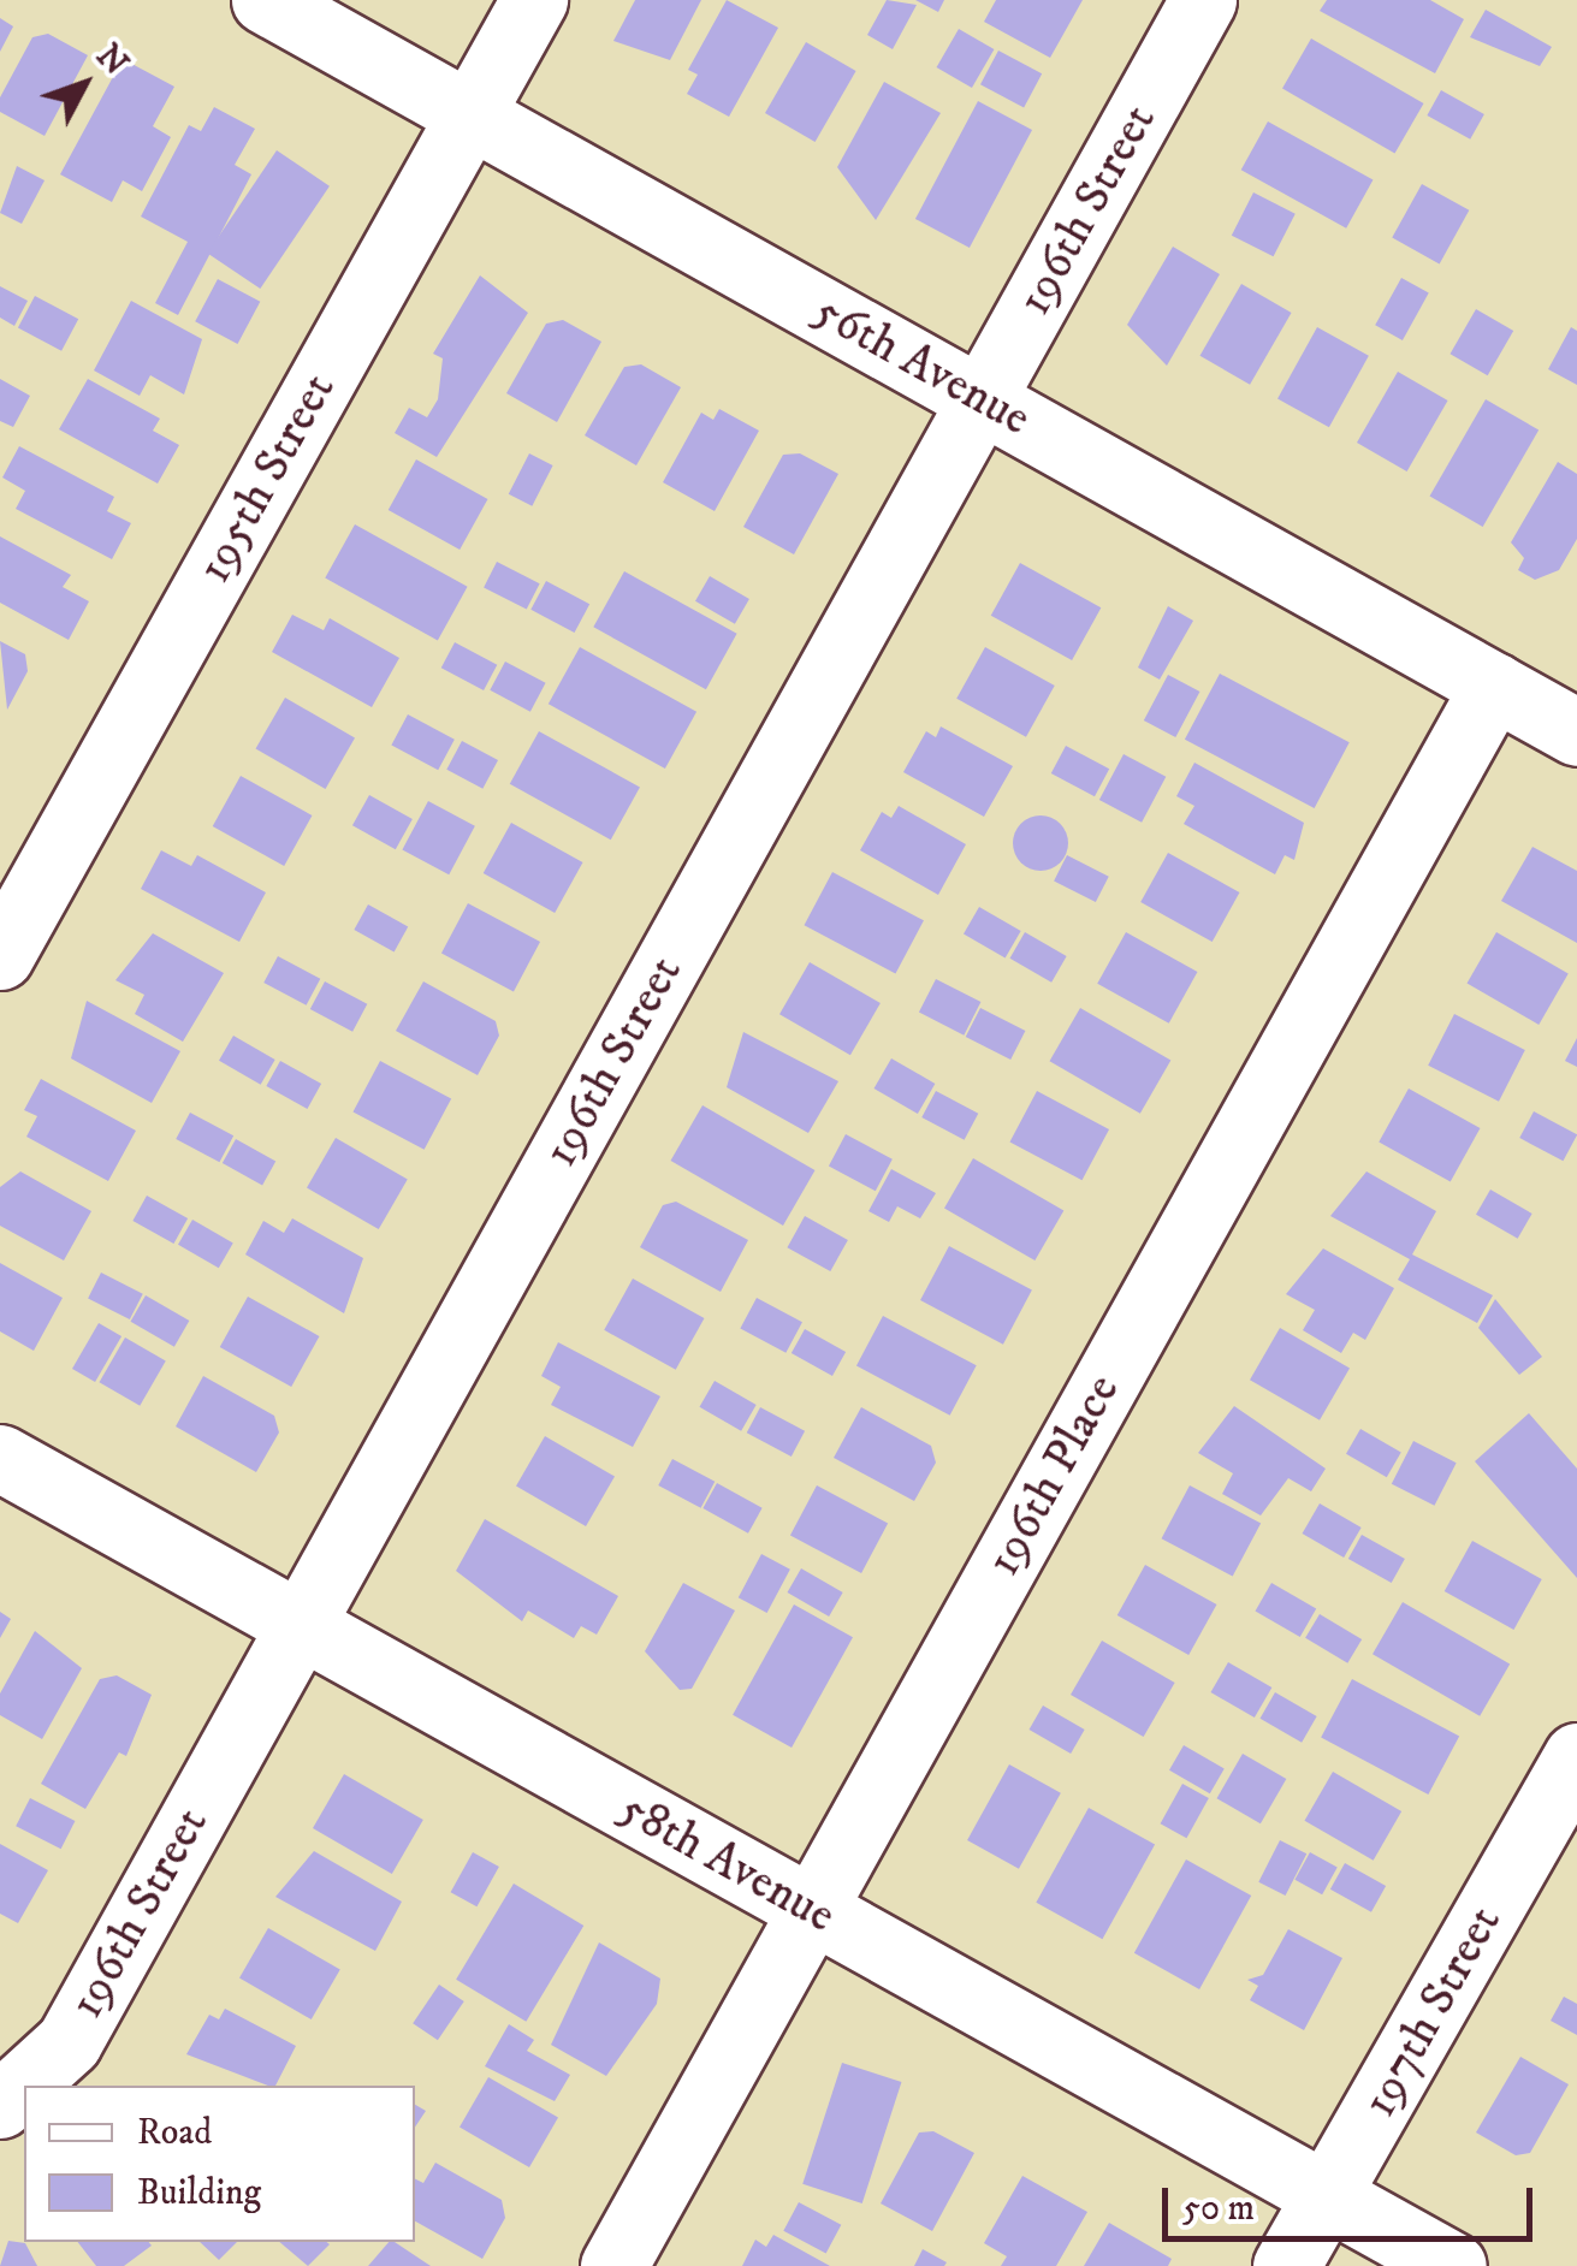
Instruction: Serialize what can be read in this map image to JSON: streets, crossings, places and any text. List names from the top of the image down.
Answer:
{
  "streets": {
    "street": [
      "196th Street",
      "56th Avenue",
      "195th Street",
      "196th Place",
      "58th Avenue",
      "197th Street"
    ]
  },
  "crossings": [
    ["196th Street", "56th Avenue"],
    ["196th Street", "58th Avenue"],
    ["56th Avenue", "195th Street"],
    ["56th Avenue", "196th Place"],
    ["196th Place", "58th Avenue"],
    ["58th Avenue", "197th Street"]
  ],
  "legend": ["Road", "Building"],
  "scale_bar": "50 m",
  "north": "top right"
}
